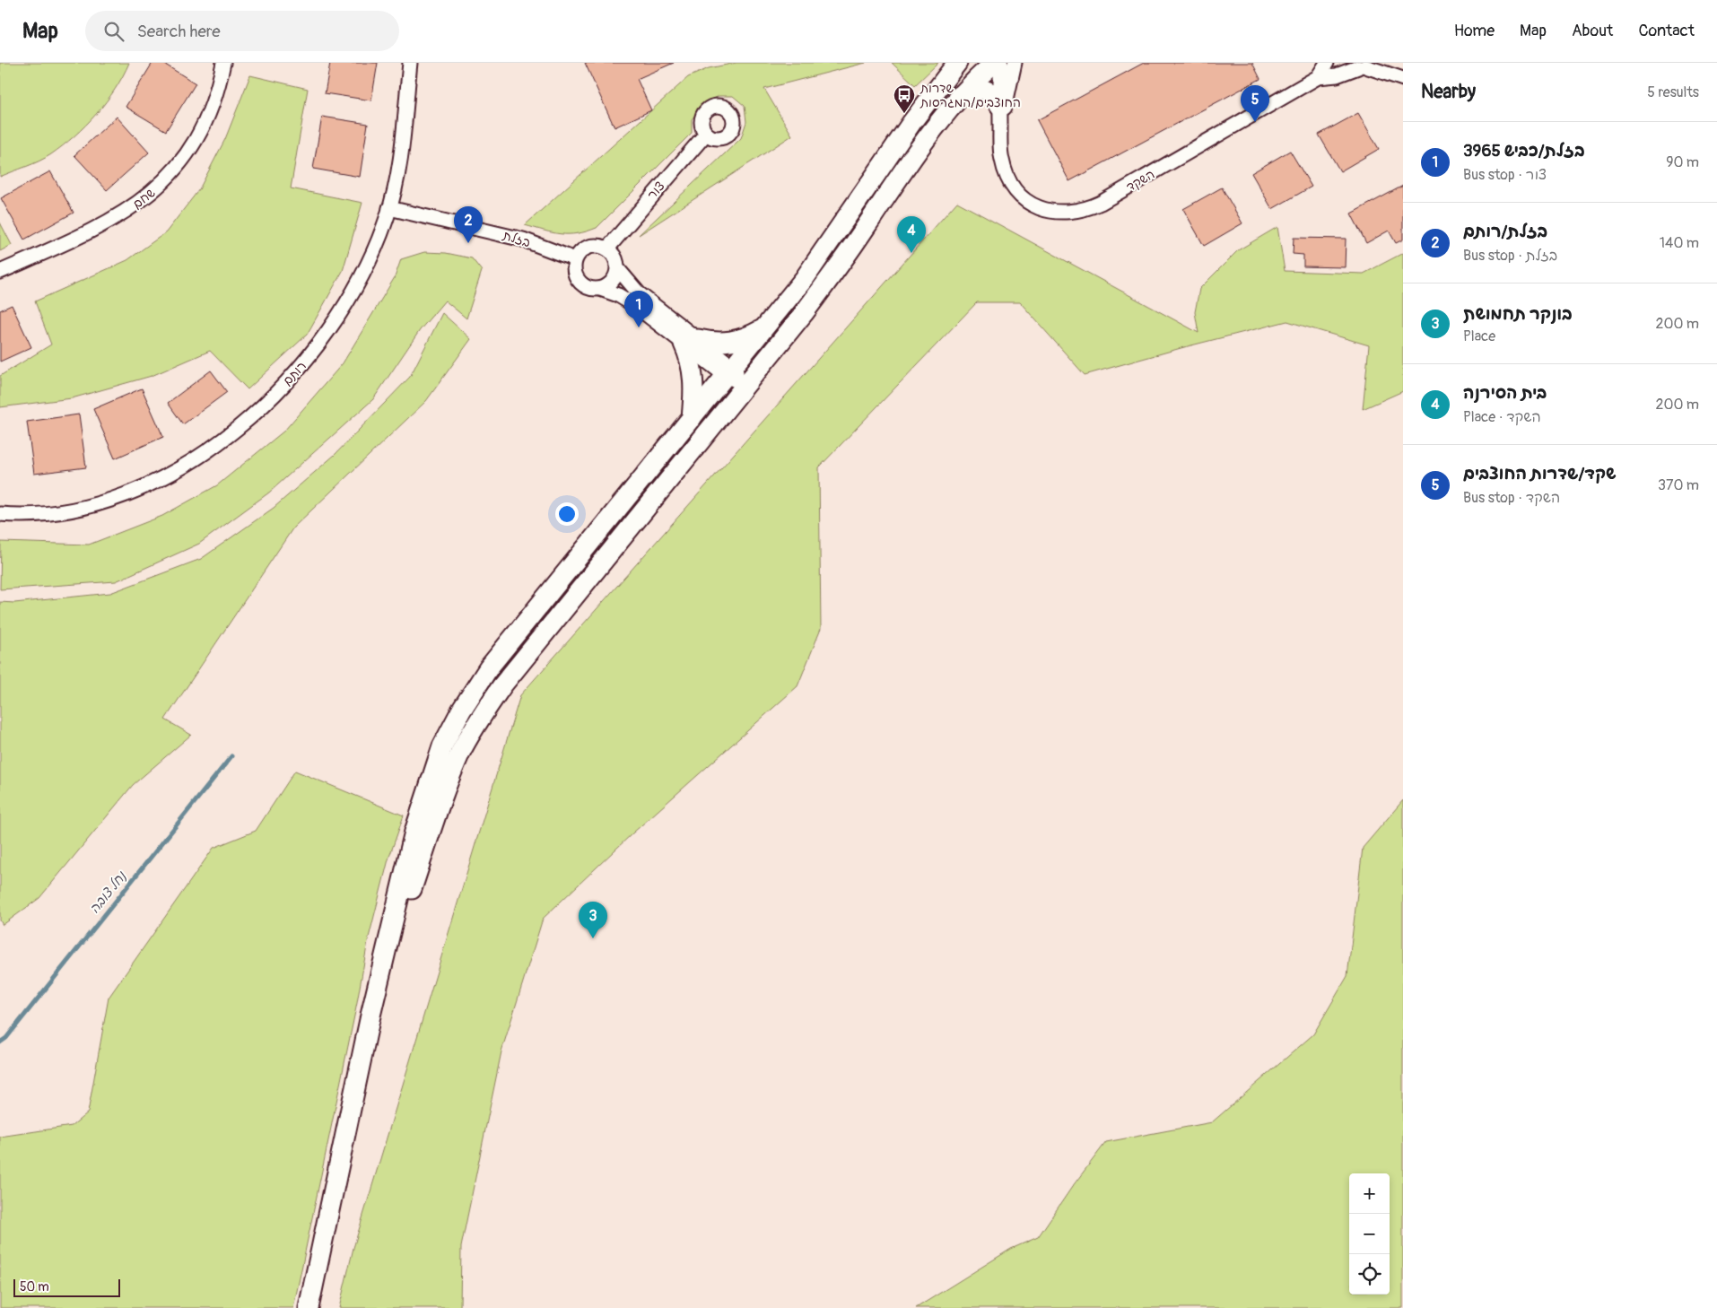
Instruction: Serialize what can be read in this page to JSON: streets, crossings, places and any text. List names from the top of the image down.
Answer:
{
  "streets": {
    "street": [
      "השקד",
      "צור",
      "שחם",
      "בזלת",
      "רותם"
    ]
  },
  "crossings": [
    ["צור", "בזלת"],
    ["בזלת", "רותם"]
  ],
  "water": ["נחל צובה"],
  "places": {
    "bus stop": ["שדרות החוצבים/המגרסות"]
  },
  "scale_bar": "50 m",
  "page": {
    "header": "Map",
    "search": "Search here",
    "nav": [
      "Home",
      "Map",
      "About",
      "Contact"
    ],
    "heading": ["Nearby", "5 results"],
    "pins": [
      "5",
      "2",
      "4",
      "1",
      "3"
    ],
    "list": [
      {
        "mark": "1",
        "name": "בזלת/כביש 3965",
        "note": "Bus stop · צור",
        "value": "90 m"
      },
      {
        "mark": "2",
        "name": "בזלת/רותם",
        "note": "Bus stop · בזלת",
        "value": "140 m"
      },
      {
        "mark": "3",
        "name": "בונקר תחמושת",
        "note": "Place",
        "value": "200 m"
      },
      {
        "mark": "4",
        "name": "בית הסירנה",
        "note": "Place · השקד",
        "value": "200 m"
      },
      {
        "mark": "5",
        "name": "שקד/שדרות החוצבים",
        "note": "Bus stop · השקד",
        "value": "370 m"
      }
    ],
    "map_buttons": ["+", "−"],
    "scale": "50 m"
  }
}
